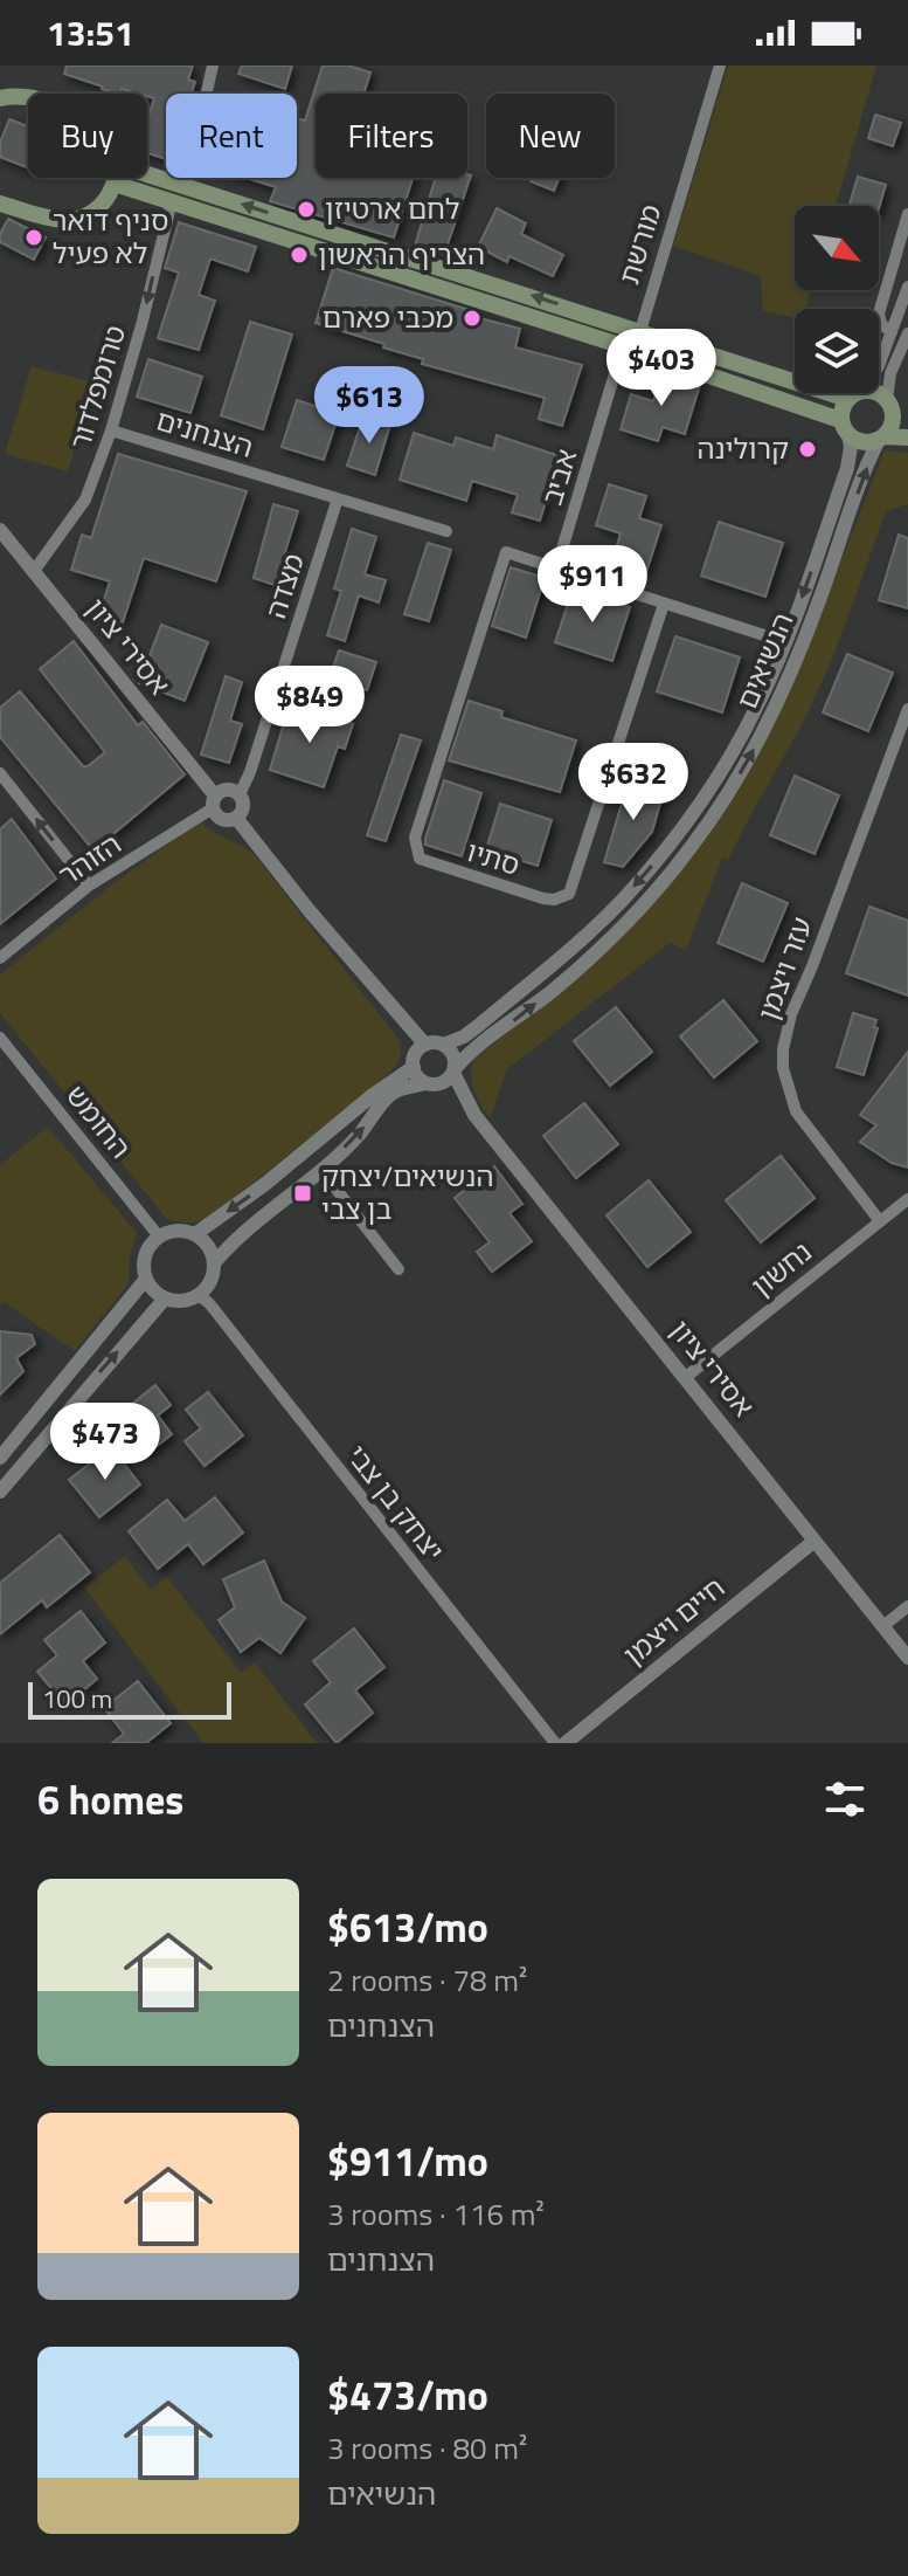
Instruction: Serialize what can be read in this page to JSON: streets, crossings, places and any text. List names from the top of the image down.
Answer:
{
  "streets": {
    "street": [
      "מורשת",
      "טרומפלדור",
      "הצנחנים",
      "אביב",
      "מצדה",
      "אסירי ציון",
      "הנשיאים",
      "סתיו",
      "הזוהר",
      "עזר ויצמן",
      "החומש",
      "נחשון",
      "יצחק בן צבי",
      "חיים ויצמן"
    ]
  },
  "crossings": [
    ["טרומפלדור", "הצנחנים"],
    ["טרומפלדור", "אסירי ציון"],
    ["הצנחנים", "מצדה"],
    ["אביב", "סתיו"],
    ["מצדה", "אסירי ציון"],
    ["מצדה", "הזוהר"],
    ["אסירי ציון", "הנשיאים"],
    ["אסירי ציון", "הזוהר"],
    ["אסירי ציון", "נחשון"],
    ["אסירי ציון", "חיים ויצמן"],
    ["עזר ויצמן", "נחשון"],
    ["החומש", "יצחק בן צבי"]
  ],
  "one_way": ["טרומפלדור"],
  "places": {
    "other": [
      "לחם ארטיזן",
      "סניף דואר לא פעיל",
      "הצריף הראשון",
      "מכבי פארם",
      "קרולינה"
    ],
    "transit": ["הנשיאים/יצחק בן צבי"]
  },
  "scale_bar": "100 m",
  "north": "bottom right",
  "page": {
    "status": "13:51",
    "chip": [
      "Buy",
      "Rent",
      "Filters",
      "New"
    ],
    "price": [
      "$403",
      "$613",
      "$911",
      "$849",
      "$632",
      "$473"
    ],
    "scale": "100 m",
    "heading": "6 homes",
    "list": [
      {
        "name": "$613/mo",
        "note": "2 rooms · 78 m² · הצנחנים"
      },
      {
        "name": "$911/mo",
        "note": "3 rooms · 116 m² · הצנחנים"
      },
      {
        "name": "$473/mo",
        "note": "3 rooms · 80 m² · הנשיאים"
      }
    ]
  }
}
